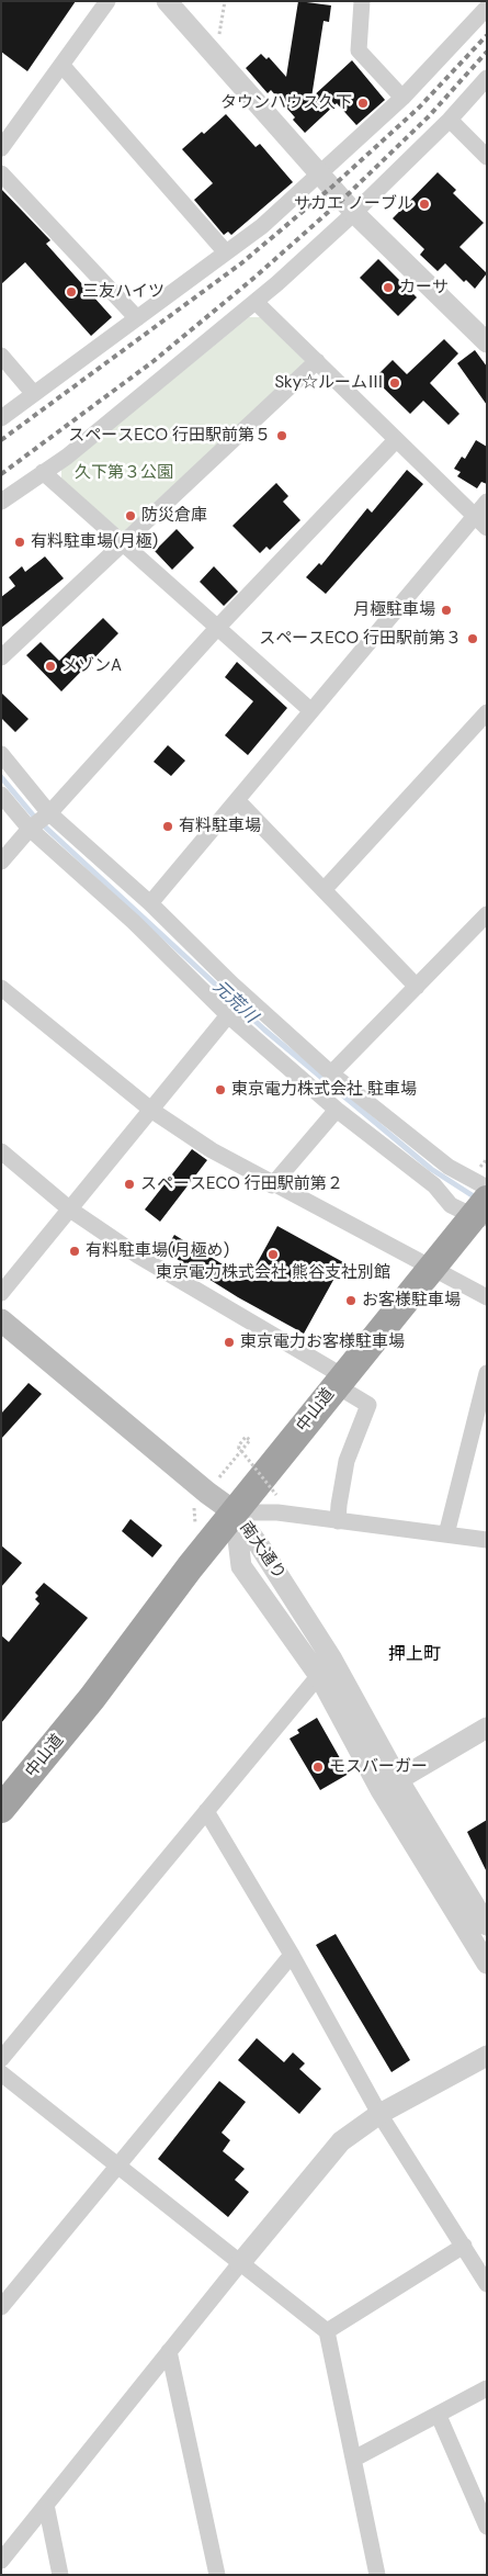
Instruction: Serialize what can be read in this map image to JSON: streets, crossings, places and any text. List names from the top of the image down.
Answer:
{
  "streets": {
    "highway": ["中山道"],
    "street": ["南大通り"]
  },
  "crossings": [
    ["中山道", "南大通り"]
  ],
  "districts": ["押上町"],
  "water": ["元荒川"],
  "parks": ["久下第３公園"],
  "places": [
    "タウンハウス久下",
    "サカエ ノーブル",
    "カーサ",
    "三友ハイツ",
    "Sky☆ルームⅢ",
    "スペースECO 行田駅前第５",
    "防災倉庫",
    "有料駐車場(月極)",
    "月極駐車場",
    "スペースECO 行田駅前第３",
    "メゾンA",
    "有料駐車場",
    "東京電力株式会社 駐車場",
    "スペースECO 行田駅前第２",
    "有料駐車場(月極め)",
    "東京電力株式会社 熊谷支社別館",
    "お客様駐車場",
    "東京電力お客様駐車場",
    "モスバーガー"
  ]
}
